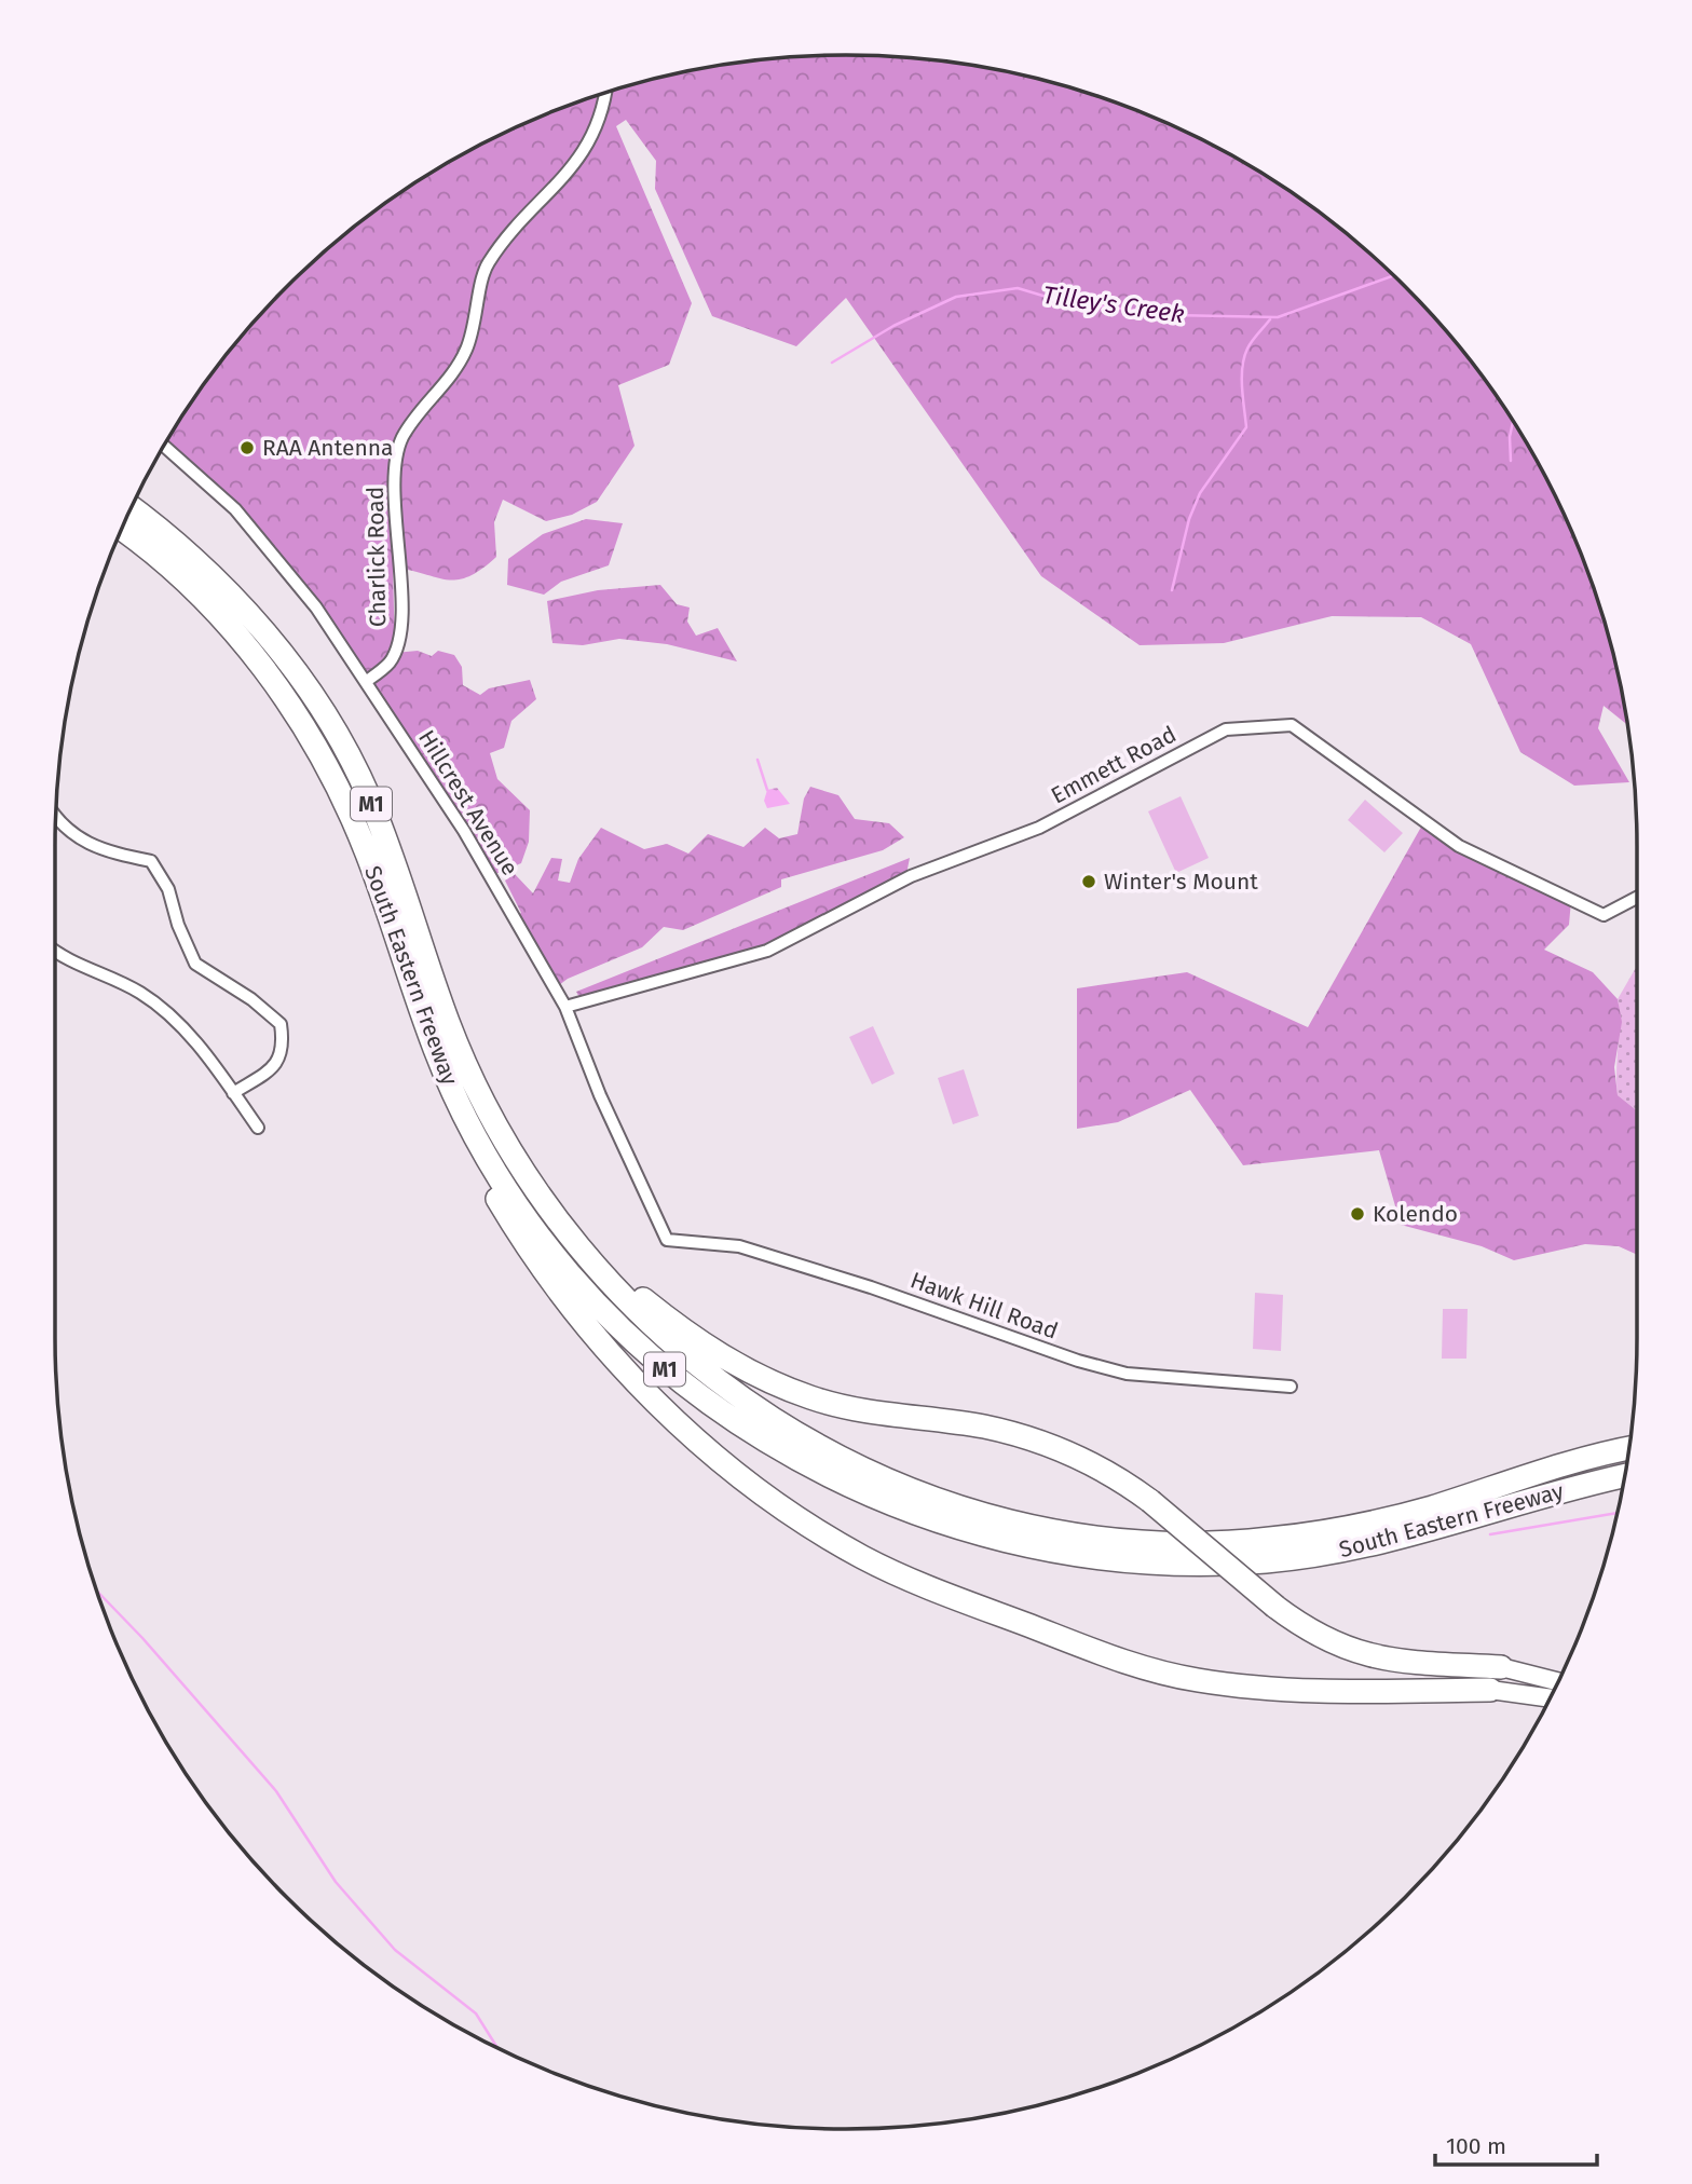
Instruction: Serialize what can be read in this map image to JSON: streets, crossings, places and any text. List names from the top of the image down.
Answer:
{
  "streets": {
    "highway": ["M1", "South Eastern Freeway"],
    "street": [
      "Charlick Road",
      "Emmett Road",
      "Hillcrest Avenue",
      "Hawk Hill Road"
    ]
  },
  "crossings": [
    ["Charlick Road", "Hillcrest Avenue"],
    ["Emmett Road", "Hillcrest Avenue"],
    ["Hillcrest Avenue", "Hawk Hill Road"],
    ["M1", "South Eastern Freeway"]
  ],
  "water": ["Tilley's Creek"],
  "places": ["RAA Antenna", "Winter's Mount", "Kolendo"],
  "scale_bar": "100 m"
}
